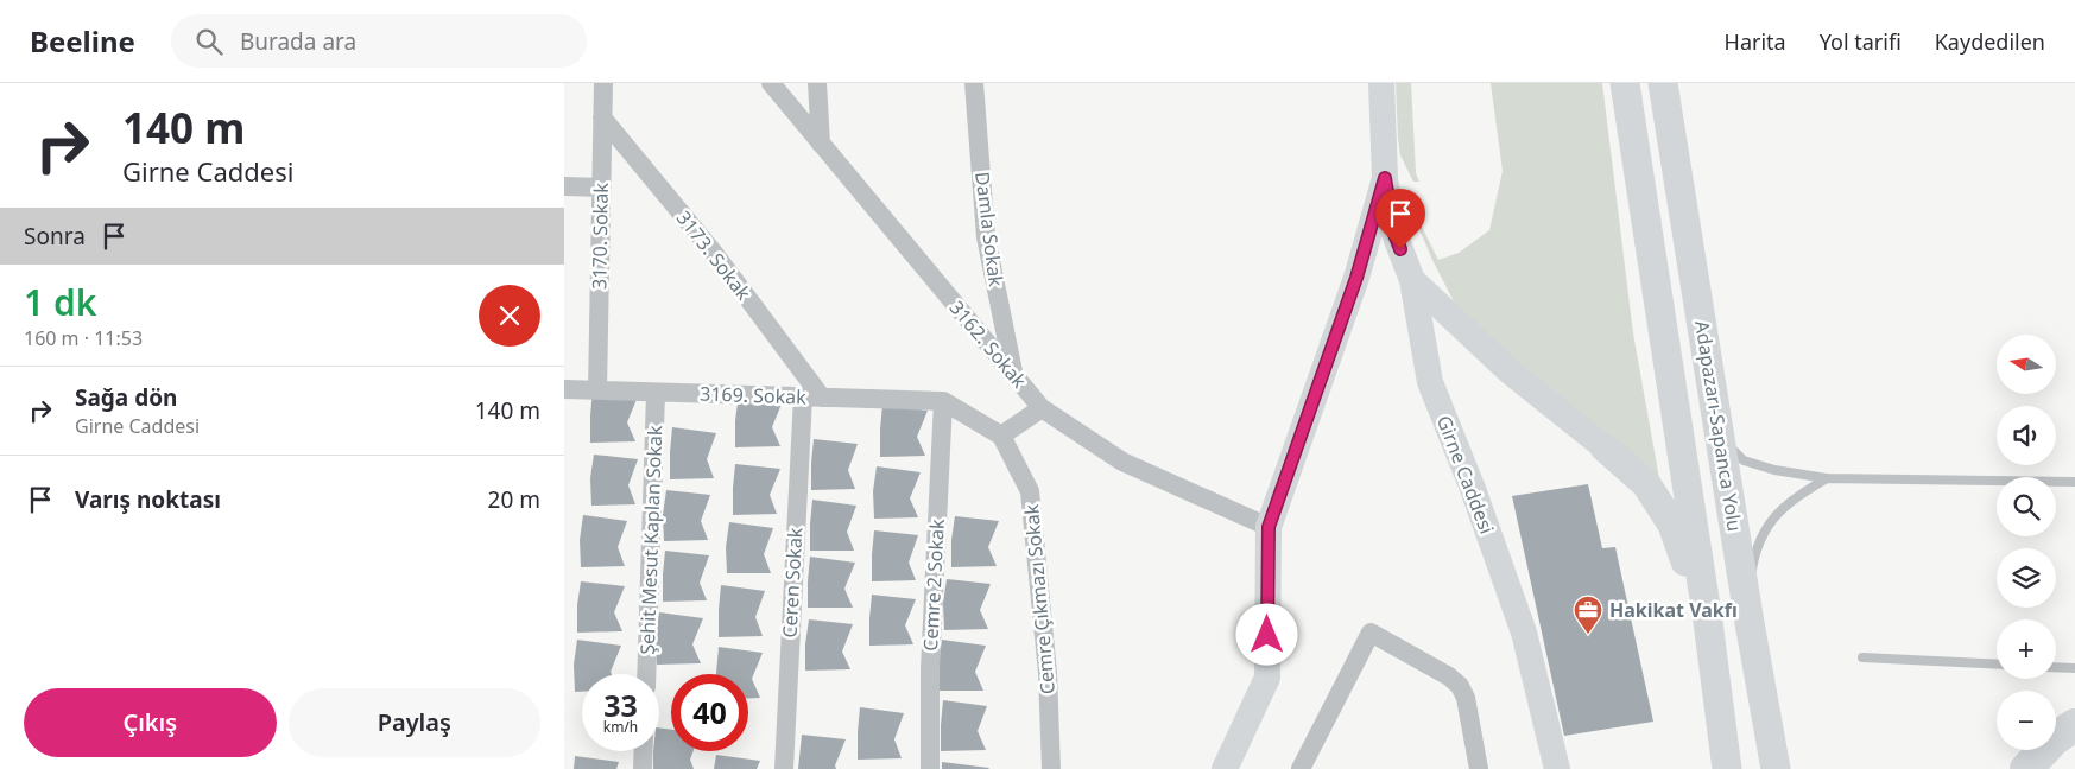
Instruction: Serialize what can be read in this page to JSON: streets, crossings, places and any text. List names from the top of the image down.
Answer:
{
  "streets": {
    "main road": ["Adapazarı-Sapanca Yolu"],
    "street": [
      "Damla Sokak",
      "3170. Sokak",
      "3173. Sokak",
      "3162. Sokak",
      "3169. Sokak",
      "Girne Caddesi",
      "Şehit Mesut Kaplan Sokak",
      "Ceren Sokak",
      "Cemre 2 Sokak",
      "Cemre Çıkmazı Sokak"
    ]
  },
  "crossings": [
    ["Damla Sokak", "3162. Sokak"],
    ["3170. Sokak", "3173. Sokak"],
    ["3170. Sokak", "3169. Sokak"],
    ["3173. Sokak", "3169. Sokak"],
    ["3173. Sokak", "Ceren Sokak"],
    ["3169. Sokak", "Şehit Mesut Kaplan Sokak"],
    ["3169. Sokak", "Ceren Sokak"],
    ["3169. Sokak", "Cemre 2 Sokak"]
  ],
  "places": {
    "office": ["Hakikat Vakfı"]
  },
  "north": "left",
  "page": {
    "header": "Beeline",
    "search": "Burada ara",
    "nav": ["Harita", "Yol tarifi", "Kaydedilen"],
    "turn": ["140 m", "Girne Caddesi"],
    "then": "Sonra",
    "heading": ["1 dk", "160 m · 11:53"],
    "map_buttons": ["+", "−"],
    "list": [
      {
        "name": "Sağa dön",
        "note": "Girne Caddesi",
        "value": "140 m"
      },
      {
        "name": "Varış noktası",
        "value": "20 m"
      }
    ],
    "speed": "33 km/h",
    "limit": "40",
    "buttons": ["Çıkış", "Paylaş"]
  }
}
